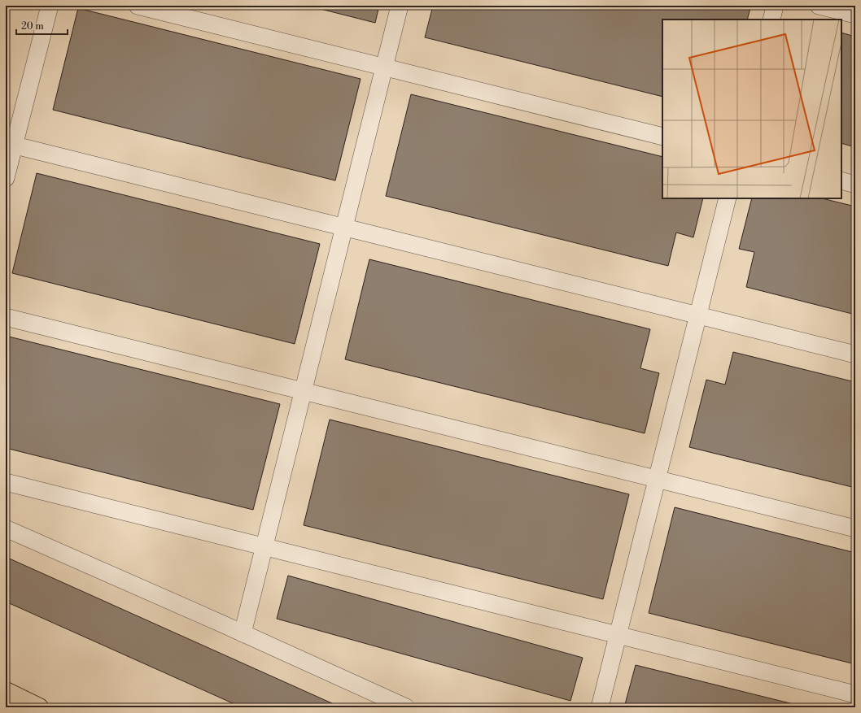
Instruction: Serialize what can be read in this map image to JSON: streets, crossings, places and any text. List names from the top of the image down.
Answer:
{
  "scale_bar": "20 m"
}
